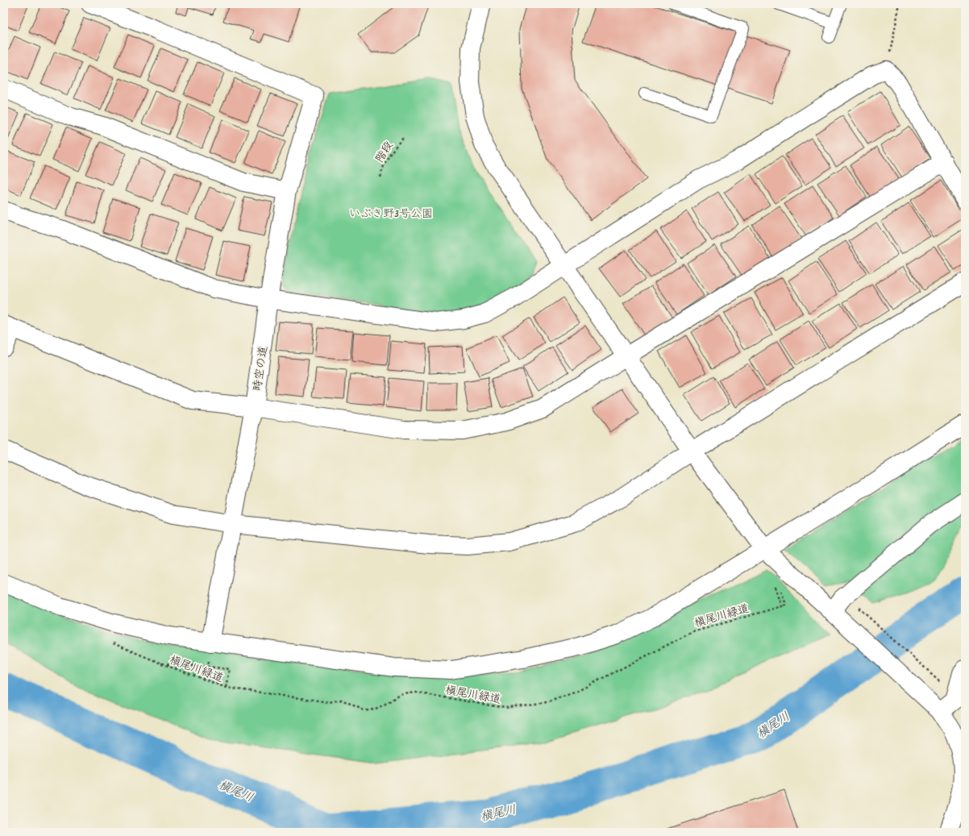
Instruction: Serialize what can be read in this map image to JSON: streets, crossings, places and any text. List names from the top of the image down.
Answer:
{
  "streets": {
    "street": ["時空の道"],
    "path": ["階段", "槇尾川緑道"]
  },
  "crossings": [
    ["時空の道", "槇尾川緑道"]
  ],
  "water": ["槇尾川"],
  "parks": ["いぶき野3号公園"]
}
